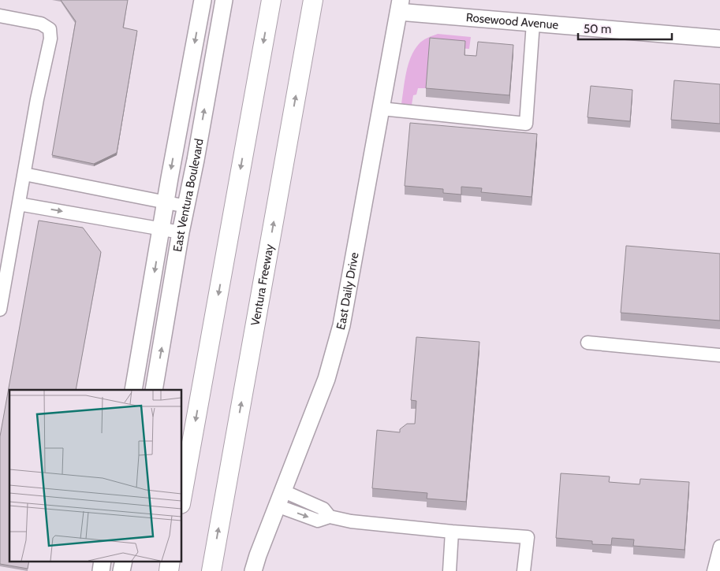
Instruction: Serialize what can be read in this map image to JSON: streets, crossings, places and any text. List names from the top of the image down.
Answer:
{
  "streets": {
    "highway": ["Ventura Freeway"],
    "main road": ["Rosewood Avenue", "East Ventura Boulevard", "East Daily Drive"]
  },
  "crossings": [
    ["Rosewood Avenue", "East Daily Drive"]
  ],
  "scale_bar": "50 m"
}
